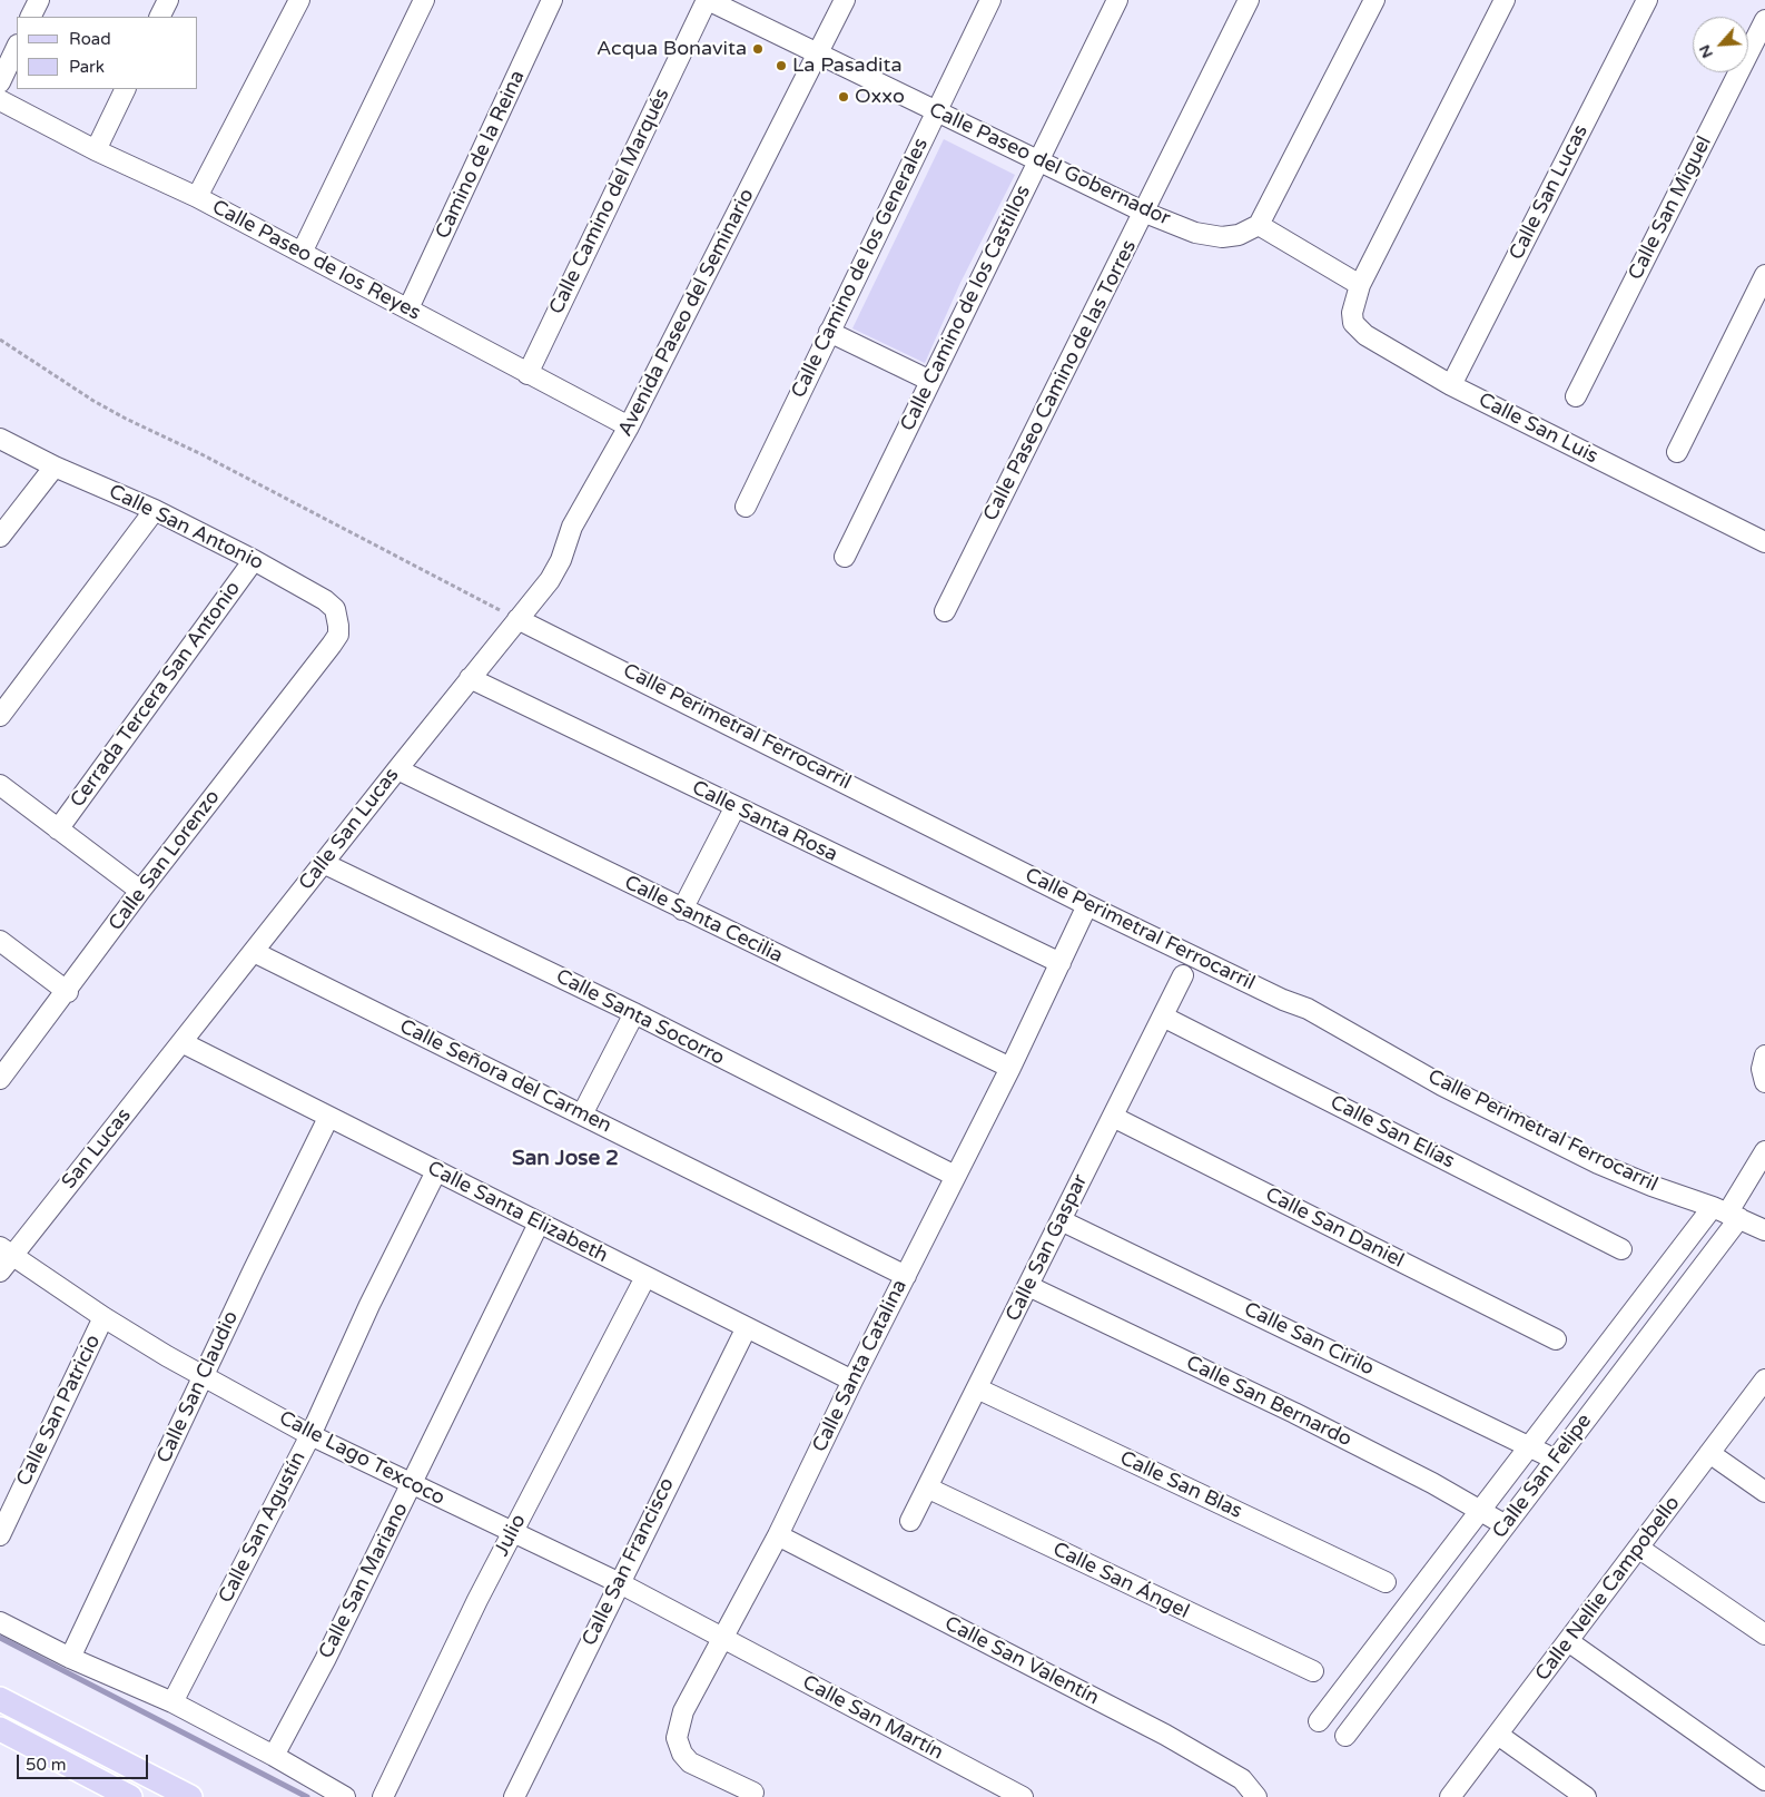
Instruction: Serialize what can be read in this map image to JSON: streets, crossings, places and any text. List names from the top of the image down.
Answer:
{
  "streets": {
    "street": [
      "Camino de la Reina",
      "Calle Paseo del Gobernador",
      "Calle San Lucas",
      "Calle Camino del Marqués",
      "Calle San Miguel",
      "Calle Paseo de los Reyes",
      "Calle Camino de los Generales",
      "Calle Camino de los Castillos",
      "Avenida Paseo del Seminario",
      "Calle Paseo Camino de las Torres",
      "Calle San Luis",
      "Calle San Antonio",
      "Cerrada Tercera San Antonio",
      "Calle Perimetral Ferrocarril",
      "Calle Santa Rosa",
      "Calle San Lorenzo",
      "Calle Santa Cecilia",
      "Calle Santa Socorro",
      "Calle Señora del Carmen",
      "Calle San Elías",
      "San Lucas",
      "Calle Santa Elizabeth",
      "Calle San Daniel",
      "Calle San Gaspar",
      "Calle San Cirilo",
      "Calle Santa Catalina",
      "Calle San Claudio",
      "Calle San Bernardo",
      "Calle San Patricio",
      "Calle Lago Texcoco",
      "Calle San Felipe",
      "Calle San Blas",
      "Calle San Agustín",
      "Julio",
      "Calle San Francisco",
      "Calle San Mariano",
      "Calle San Ángel",
      "Calle Nellie Campobello",
      "Calle San Valentín",
      "Calle San Martín"
    ]
  },
  "crossings": [
    ["Camino de la Reina", "Calle Paseo de los Reyes"],
    ["Calle Paseo del Gobernador", "Calle Camino del Marqués"],
    ["Calle Paseo del Gobernador", "Calle Camino de los Generales"],
    ["Calle Paseo del Gobernador", "Calle Camino de los Castillos"],
    ["Calle Paseo del Gobernador", "Avenida Paseo del Seminario"],
    ["Calle Paseo del Gobernador", "Calle Paseo Camino de las Torres"],
    ["Calle San Lucas", "Avenida Paseo del Seminario"],
    ["Calle San Lucas", "Calle San Luis"],
    ["Calle San Lucas", "Calle Perimetral Ferrocarril"],
    ["Calle San Lucas", "Calle Santa Rosa"],
    ["Calle San Lucas", "Calle Santa Cecilia"],
    ["Calle San Lucas", "Calle Santa Socorro"],
    ["Calle San Lucas", "Calle Señora del Carmen"],
    ["Calle San Lucas", "San Lucas"],
    ["Calle San Lucas", "Calle Santa Elizabeth"],
    ["Calle Camino del Marqués", "Calle Paseo de los Reyes"],
    ["Calle Paseo de los Reyes", "Avenida Paseo del Seminario"],
    ["Avenida Paseo del Seminario", "Calle Perimetral Ferrocarril"],
    ["Calle San Antonio", "Cerrada Tercera San Antonio"],
    ["Calle San Antonio", "Calle San Lorenzo"],
    ["Calle Perimetral Ferrocarril", "Calle Santa Catalina"],
    ["Calle Perimetral Ferrocarril", "Calle San Felipe"],
    ["Calle Santa Rosa", "Calle Santa Catalina"],
    ["Calle Santa Cecilia", "Calle Santa Catalina"],
    ["Calle Santa Socorro", "Calle Santa Catalina"],
    ["Calle Señora del Carmen", "Calle Santa Catalina"],
    ["Calle San Elías", "Calle San Gaspar"],
    ["San Lucas", "Calle Santa Elizabeth"],
    ["San Lucas", "Calle Lago Texcoco"],
    ["Calle Santa Elizabeth", "Calle Santa Catalina"],
    ["Calle Santa Elizabeth", "Calle San Claudio"],
    ["Calle Santa Elizabeth", "Calle San Agustín"],
    ["Calle Santa Elizabeth", "Julio"],
    ["Calle Santa Elizabeth", "Calle San Francisco"],
    ["Calle Santa Elizabeth", "Calle San Mariano"],
    ["Calle San Daniel", "Calle San Gaspar"],
    ["Calle San Gaspar", "Calle San Cirilo"],
    ["Calle San Gaspar", "Calle San Bernardo"],
    ["Calle San Gaspar", "Calle San Blas"],
    ["Calle San Gaspar", "Calle San Ángel"],
    ["Calle San Cirilo", "Calle San Felipe"],
    ["Calle Santa Catalina", "Calle Lago Texcoco"],
    ["Calle Santa Catalina", "Calle San Valentín"],
    ["Calle Santa Catalina", "Calle San Martín"],
    ["Calle San Claudio", "Calle Lago Texcoco"],
    ["Calle San Bernardo", "Calle San Felipe"],
    ["Calle San Patricio", "Calle Lago Texcoco"],
    ["Calle Lago Texcoco", "Calle San Agustín"],
    ["Calle Lago Texcoco", "Julio"],
    ["Calle Lago Texcoco", "Calle San Francisco"],
    ["Calle Lago Texcoco", "Calle San Mariano"],
    ["Calle Lago Texcoco", "Calle San Martín"]
  ],
  "districts": ["San Jose 2"],
  "places": ["Acqua Bonavita", "La Pasadita", "Oxxo"],
  "legend": ["Road", "Park"],
  "scale_bar": "50 m",
  "north": "bottom left"
}
